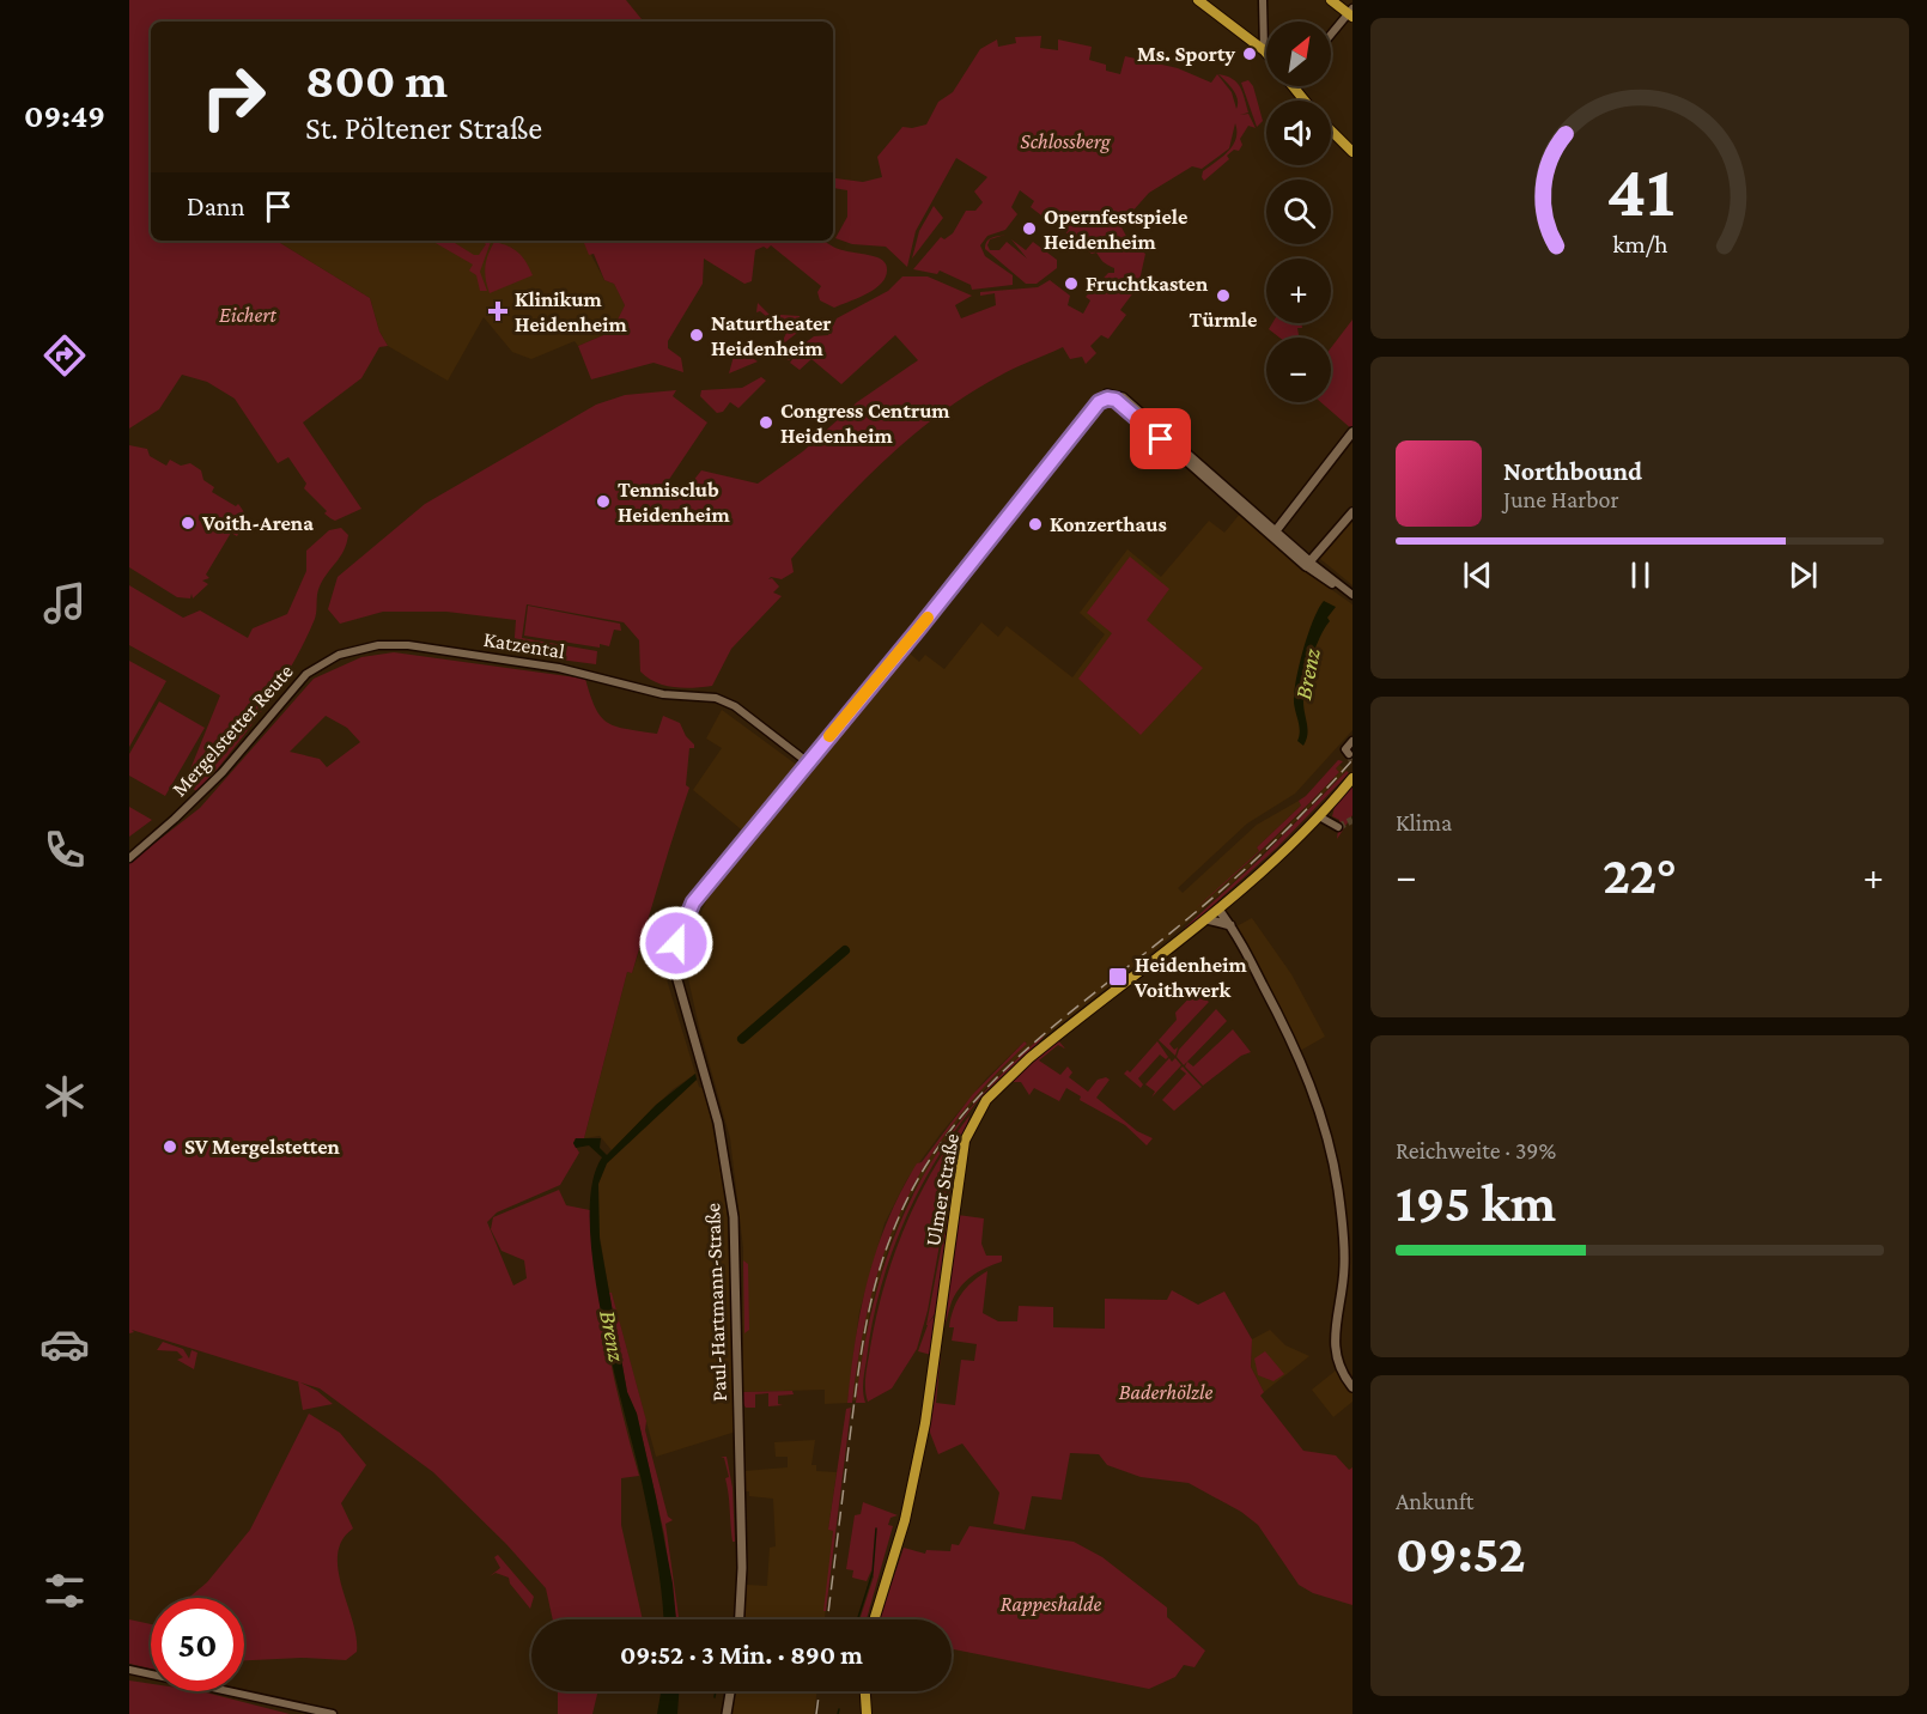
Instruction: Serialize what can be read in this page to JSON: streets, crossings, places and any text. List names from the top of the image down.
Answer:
{
  "streets": {
    "main road": ["Ulmer Straße", "Paul-Hartmann-Straße"],
    "street": ["Katzental", "Mergelstetter Reute"]
  },
  "crossings": [
    ["Katzental", "Mergelstetter Reute"],
    ["Katzental", "Paul-Hartmann-Straße"]
  ],
  "water": ["Brenz"],
  "parks": [
    "Schlossberg",
    "Eichert",
    "Baderhölzle",
    "Rappeshalde"
  ],
  "places": {
    "other": [
      "Ms. Sporty",
      "Opernfestspiele Heidenheim",
      "Fruchtkasten",
      "Türmle",
      "Naturtheater Heidenheim",
      "Congress Centrum Heidenheim",
      "Tennisclub Heidenheim",
      "Voith-Arena",
      "Konzerthaus",
      "SV Mergelstetten"
    ],
    "health": ["Klinikum Heidenheim"],
    "transit": ["Heidenheim Voithwerk"]
  },
  "north": "top right",
  "page": {
    "tabs": "09:49",
    "map_buttons": ["+", "−"],
    "turn": ["800 m", "St. Pöltener Straße"],
    "then": "Dann",
    "song": ["Northbound", "June Harbor"],
    "tile": [
      "Klima",
      ["Reichweite · 39%", "195 km"],
      ["Ankunft", "09:52"]
    ],
    "heat": ["−", "22°", "+"],
    "limit": "50",
    "trip": "09:52 · 3 Min. · 890 m",
    "gauge": ["41", "km/h"]
  }
}
